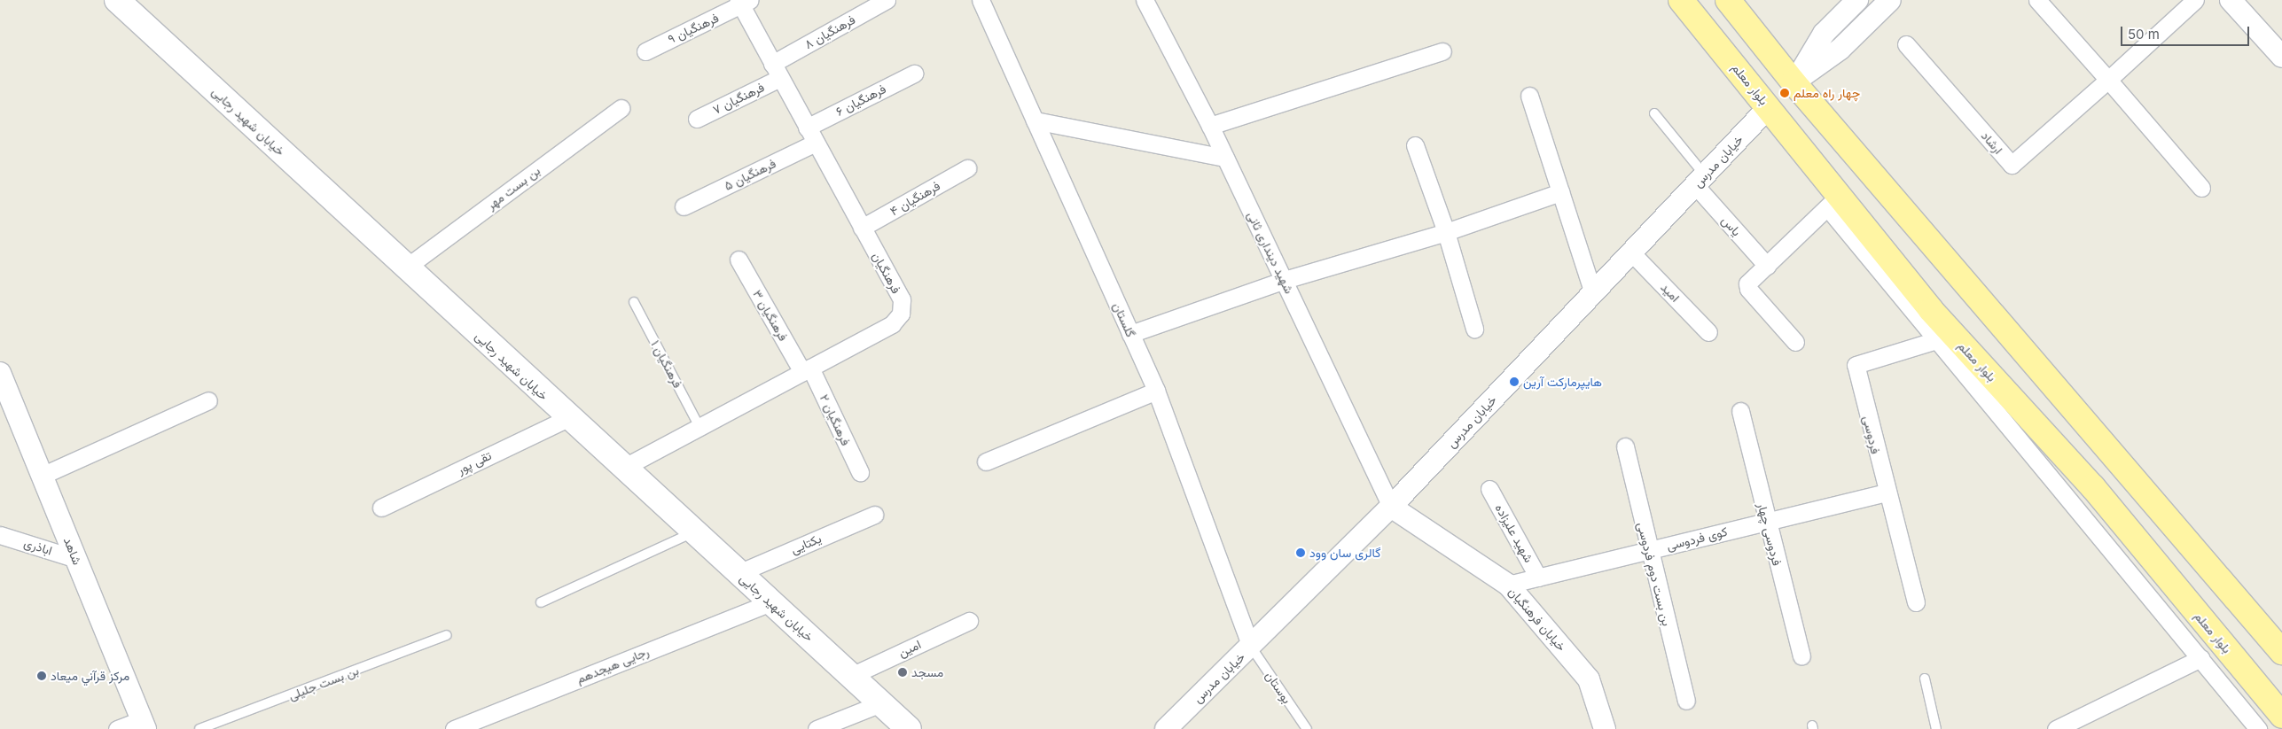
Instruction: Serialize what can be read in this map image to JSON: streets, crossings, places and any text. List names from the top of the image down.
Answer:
{
  "streets": {
    "main road": ["بلوار معلم", "خیابان شهید رجایی"],
    "street": [
      "فرهنگیان ۹",
      "فرهنگیان ۸",
      "فرهنگیان ۷",
      "فرهنگیان ۶",
      "ارشاد",
      "خیابان مدرس",
      "فرهنگیان ۵",
      "بن بست مهر",
      "فرهنگیان ۴",
      "یاس",
      "شهید دینداری ثانی",
      "فرهنگیان",
      "امید",
      "فرهنگیان ۳",
      "گلستان",
      "فرهنگیان ۲",
      "فردوسی",
      "تقی پور",
      "شهید علیزاده",
      "فردوسی چهار",
      "کوی فردوسی",
      "یکتایی",
      "اباذری",
      "شاهد",
      "بن بست دوم فردوسی",
      "خیابان فرهنگیان",
      "امین",
      "رجایی هیجدهم"
    ],
    "lane": ["فرهنگیان ۱", "بن بست جلیلی", "بوستان"]
  },
  "crossings": [
    ["فرهنگیان ۹", "فرهنگیان"],
    ["فرهنگیان ۸", "فرهنگیان ۷"],
    ["فرهنگیان ۸", "فرهنگیان"],
    ["بلوار معلم", "خیابان مدرس"],
    ["بلوار معلم", "فردوسی"],
    ["فرهنگیان ۷", "فرهنگیان"],
    ["فرهنگیان ۶", "فرهنگیان"],
    ["خیابان شهید رجایی", "بن بست مهر"],
    ["خیابان شهید رجایی", "فرهنگیان"],
    ["خیابان شهید رجایی", "تقی پور"],
    ["خیابان شهید رجایی", "یکتایی"],
    ["خیابان شهید رجایی", "امین"],
    ["خیابان شهید رجایی", "رجایی هیجدهم"],
    ["خیابان مدرس", "یاس"],
    ["خیابان مدرس", "شهید دینداری ثانی"],
    ["خیابان مدرس", "امید"],
    ["خیابان مدرس", "گلستان"],
    ["خیابان مدرس", "خیابان فرهنگیان"],
    ["خیابان مدرس", "بوستان"],
    ["فرهنگیان ۵", "فرهنگیان"],
    ["فرهنگیان ۴", "فرهنگیان"],
    ["شهید دینداری ثانی", "خیابان فرهنگیان"],
    ["فرهنگیان", "فرهنگیان ۳"],
    ["فرهنگیان", "فرهنگیان ۱"],
    ["فرهنگیان", "فرهنگیان ۲"],
    ["فرهنگیان ۳", "فرهنگیان ۲"],
    ["گلستان", "بوستان"],
    ["فردوسی", "کوی فردوسی"],
    ["شهید علیزاده", "کوی فردوسی"],
    ["فردوسی چهار", "کوی فردوسی"],
    ["کوی فردوسی", "بن بست دوم فردوسی"],
    ["کوی فردوسی", "خیابان فرهنگیان"],
    ["اباذری", "شاهد"]
  ],
  "places": [
    "چهار راه معلم",
    "هایپرمارکت آرین",
    "گالری سان وود",
    "مسجد",
    "مركز قرآني ميعاد"
  ],
  "scale_bar": "50 m"
}
